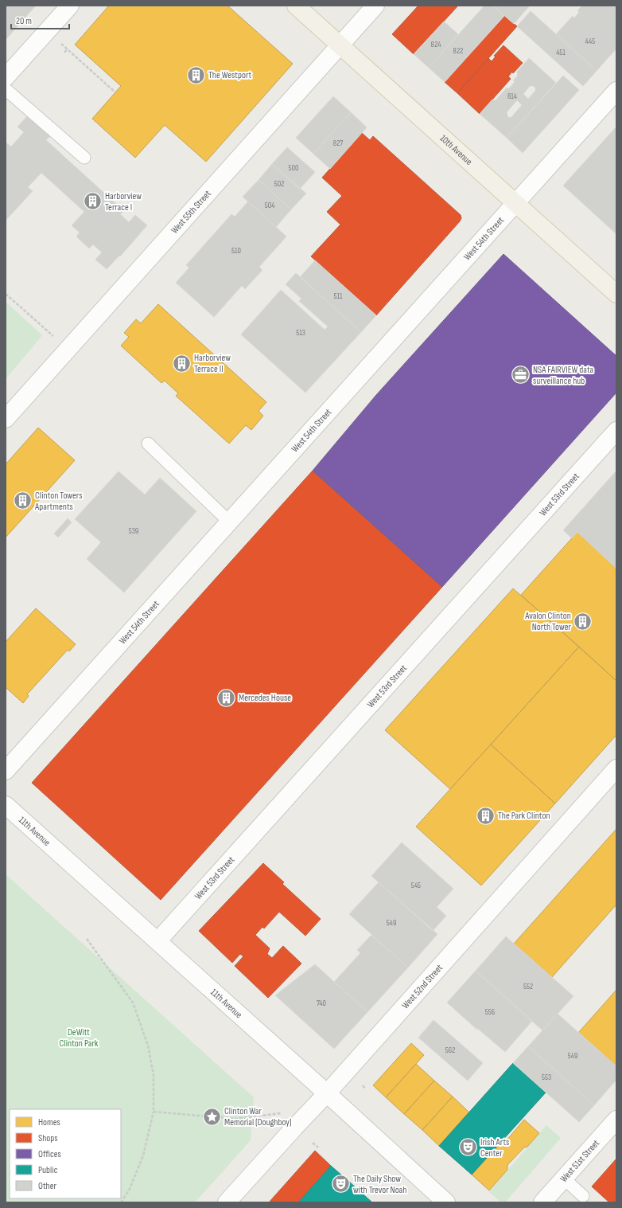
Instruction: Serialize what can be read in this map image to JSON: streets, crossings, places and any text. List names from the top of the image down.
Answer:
{
  "streets": {
    "main road": [
      "10th Avenue",
      "West 55th Street",
      "West 54th Street",
      "West 53rd Street",
      "11th Avenue",
      "West 52nd Street",
      "West 51st Street"
    ]
  },
  "crossings": [
    ["10th Avenue", "West 55th Street"],
    ["10th Avenue", "West 54th Street"],
    ["West 53rd Street", "11th Avenue"],
    ["11th Avenue", "West 52nd Street"]
  ],
  "parks": ["DeWitt Clinton Park"],
  "places": {
    "building": [
      "The Westport",
      "Harborview Terrace I",
      "Harborview Terrace II",
      "Clinton Towers Apartments",
      "Avalon Clinton North Tower",
      "Mercedes House",
      "The Park Clinton"
    ],
    "office": ["NSA FAIRVIEW data surveillance hub"],
    "place": ["Clinton War Memorial (Doughboy)"],
    "theatre": ["Irish Arts Center", "The Daily Show with Trevor Noah"]
  },
  "house_numbers": [
    "445",
    "824",
    "822",
    "451",
    "814",
    "827",
    "500",
    "502",
    "504",
    "510",
    "511",
    "513",
    "539",
    "545",
    "549",
    "552",
    "740",
    "556",
    "562",
    "549",
    "553"
  ],
  "legend": [
    "Homes",
    "Shops",
    "Offices",
    "Public",
    "Other"
  ],
  "scale_bar": "20 m"
}
